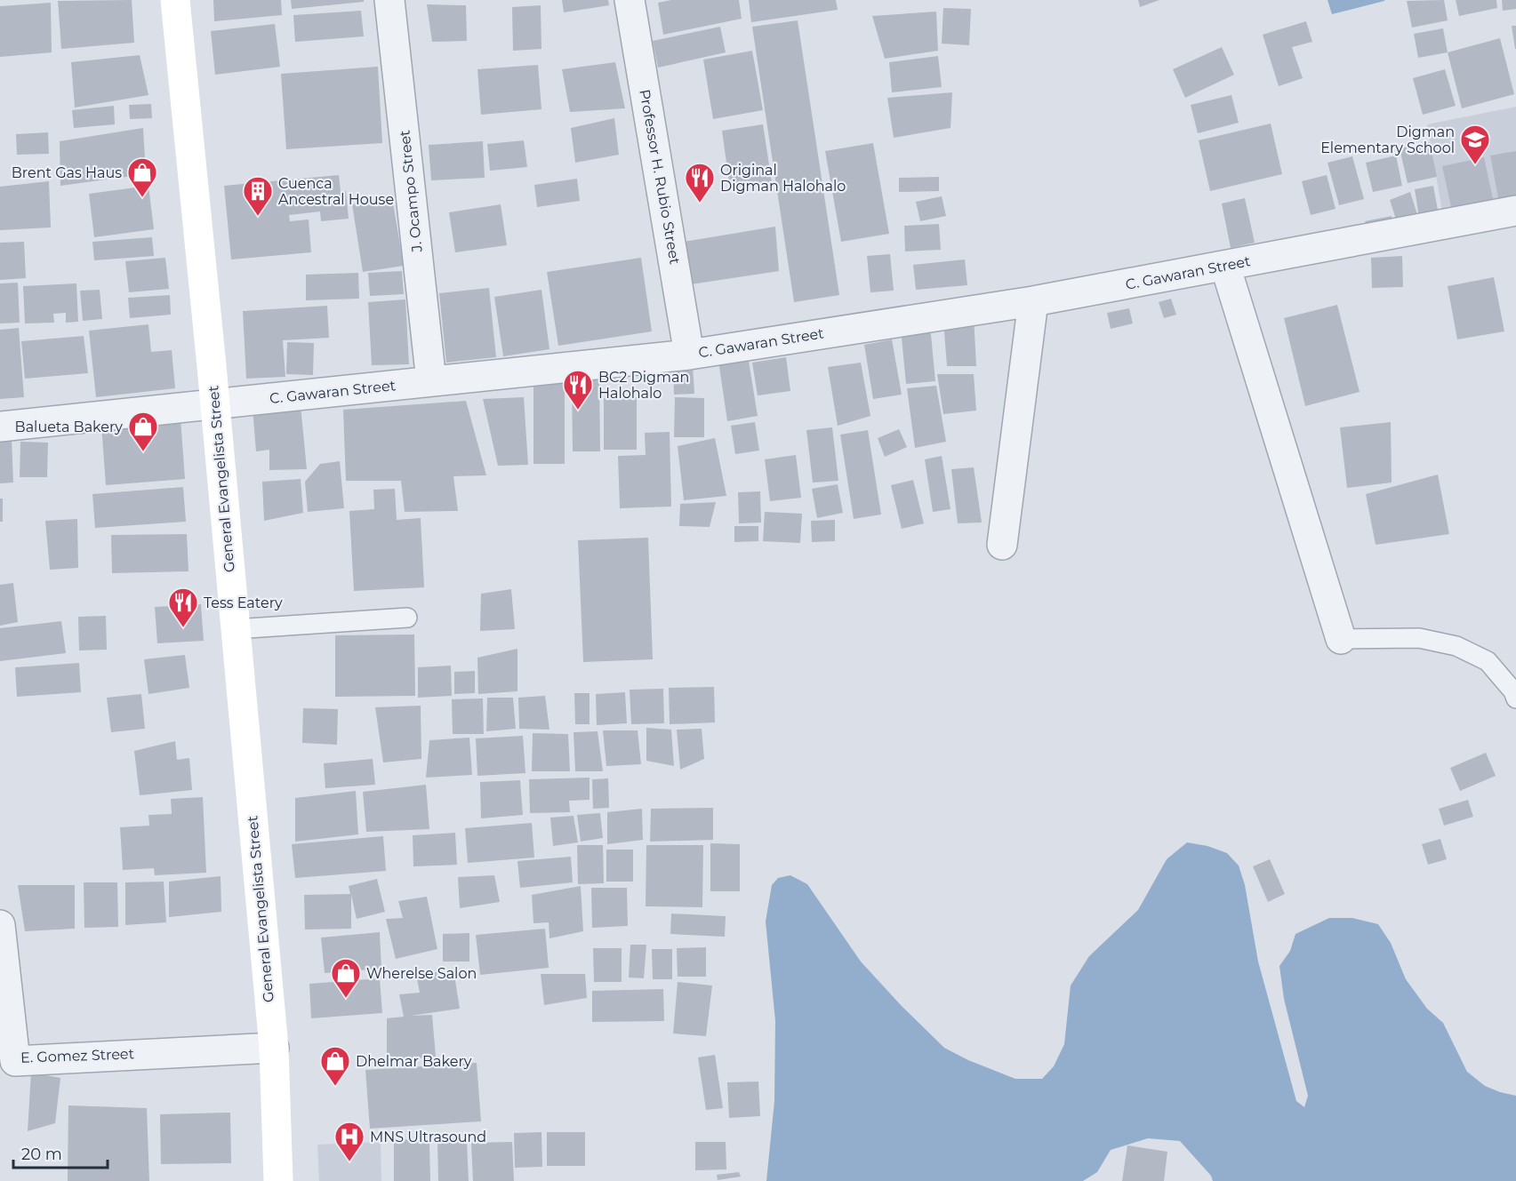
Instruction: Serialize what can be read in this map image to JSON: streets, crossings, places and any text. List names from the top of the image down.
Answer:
{
  "streets": {
    "main road": ["General Evangelista Street"],
    "street": [
      "Professor H. Rubio Street",
      "J. Ocampo Street",
      "C. Gawaran Street",
      "E. Gomez Street"
    ]
  },
  "crossings": [
    ["Professor H. Rubio Street", "C. Gawaran Street"],
    ["J. Ocampo Street", "C. Gawaran Street"],
    ["C. Gawaran Street", "General Evangelista Street"],
    ["General Evangelista Street", "E. Gomez Street"]
  ],
  "places": {
    "school or university": ["Digman Elementary School"],
    "shop": [
      "Brent Gas Haus",
      "Balueta Bakery",
      "Wherelse Salon",
      "Dhelmar Bakery"
    ],
    "restaurant": ["Original Digman Halohalo", "BC2 Digman Halohalo", "Tess Eatery"],
    "building": ["Cuenca Ancestral House"],
    "hospital": ["MNS Ultrasound"]
  },
  "scale_bar": "20 m"
}
